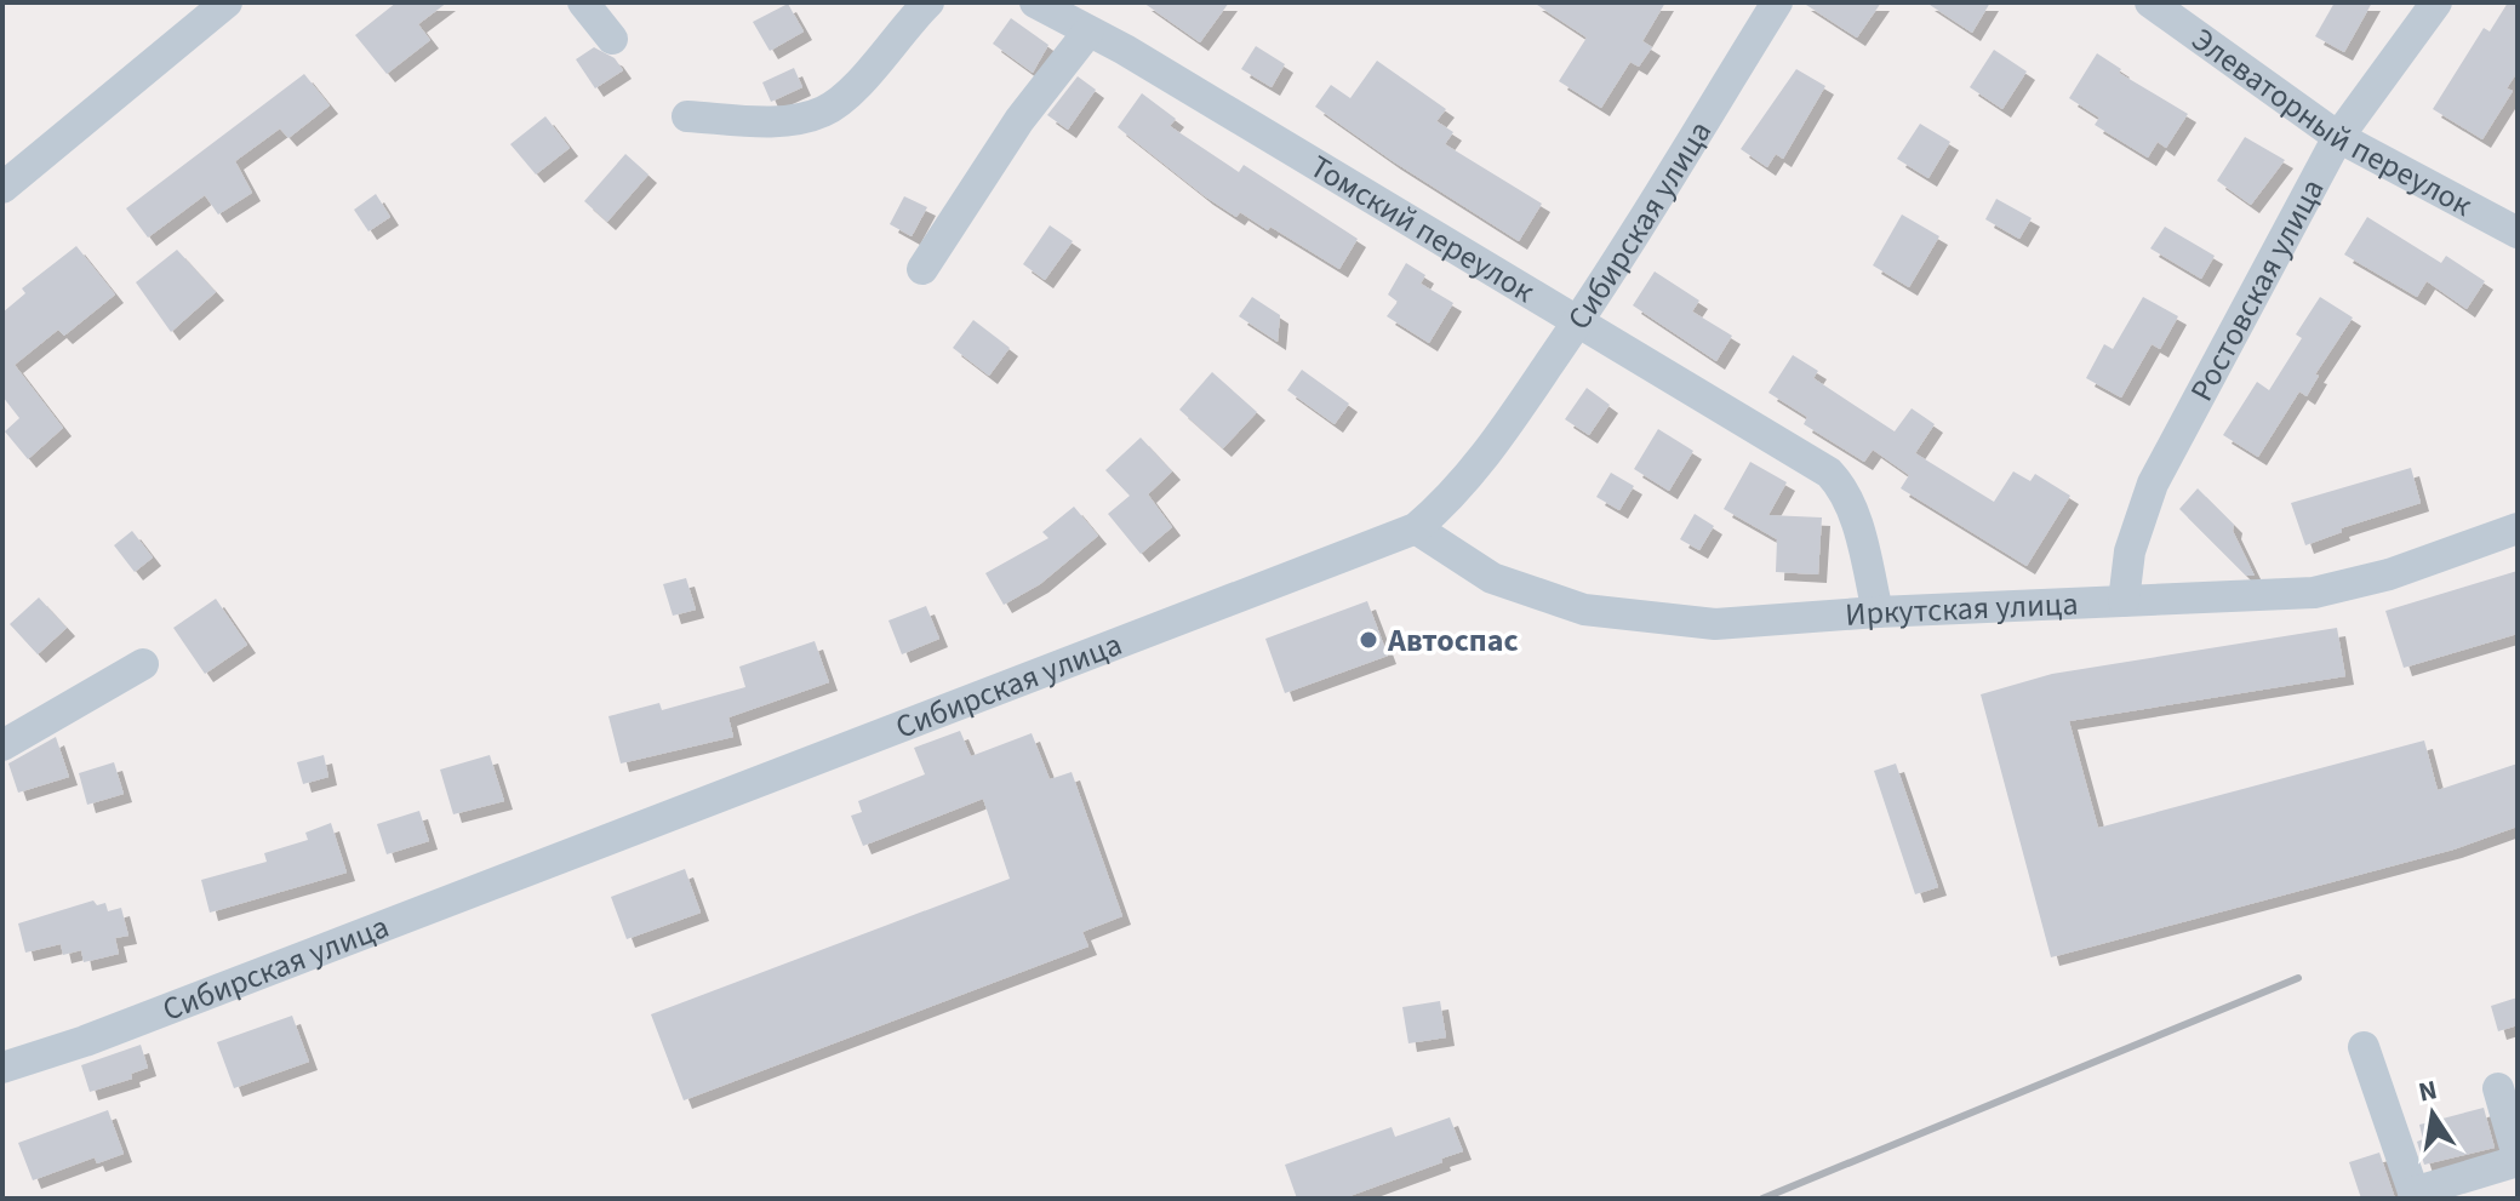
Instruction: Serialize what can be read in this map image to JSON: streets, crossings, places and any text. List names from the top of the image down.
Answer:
{
  "streets": {
    "street": [
      "Элеваторный переулок",
      "Сибирская улица",
      "Томский переулок",
      "Ростовская улица",
      "Иркутская улица"
    ]
  },
  "crossings": [
    ["Элеваторный переулок", "Ростовская улица"],
    ["Сибирская улица", "Томский переулок"],
    ["Сибирская улица", "Иркутская улица"],
    ["Томский переулок", "Иркутская улица"],
    ["Ростовская улица", "Иркутская улица"]
  ],
  "places": ["Автоспас"],
  "north": "top"
}
